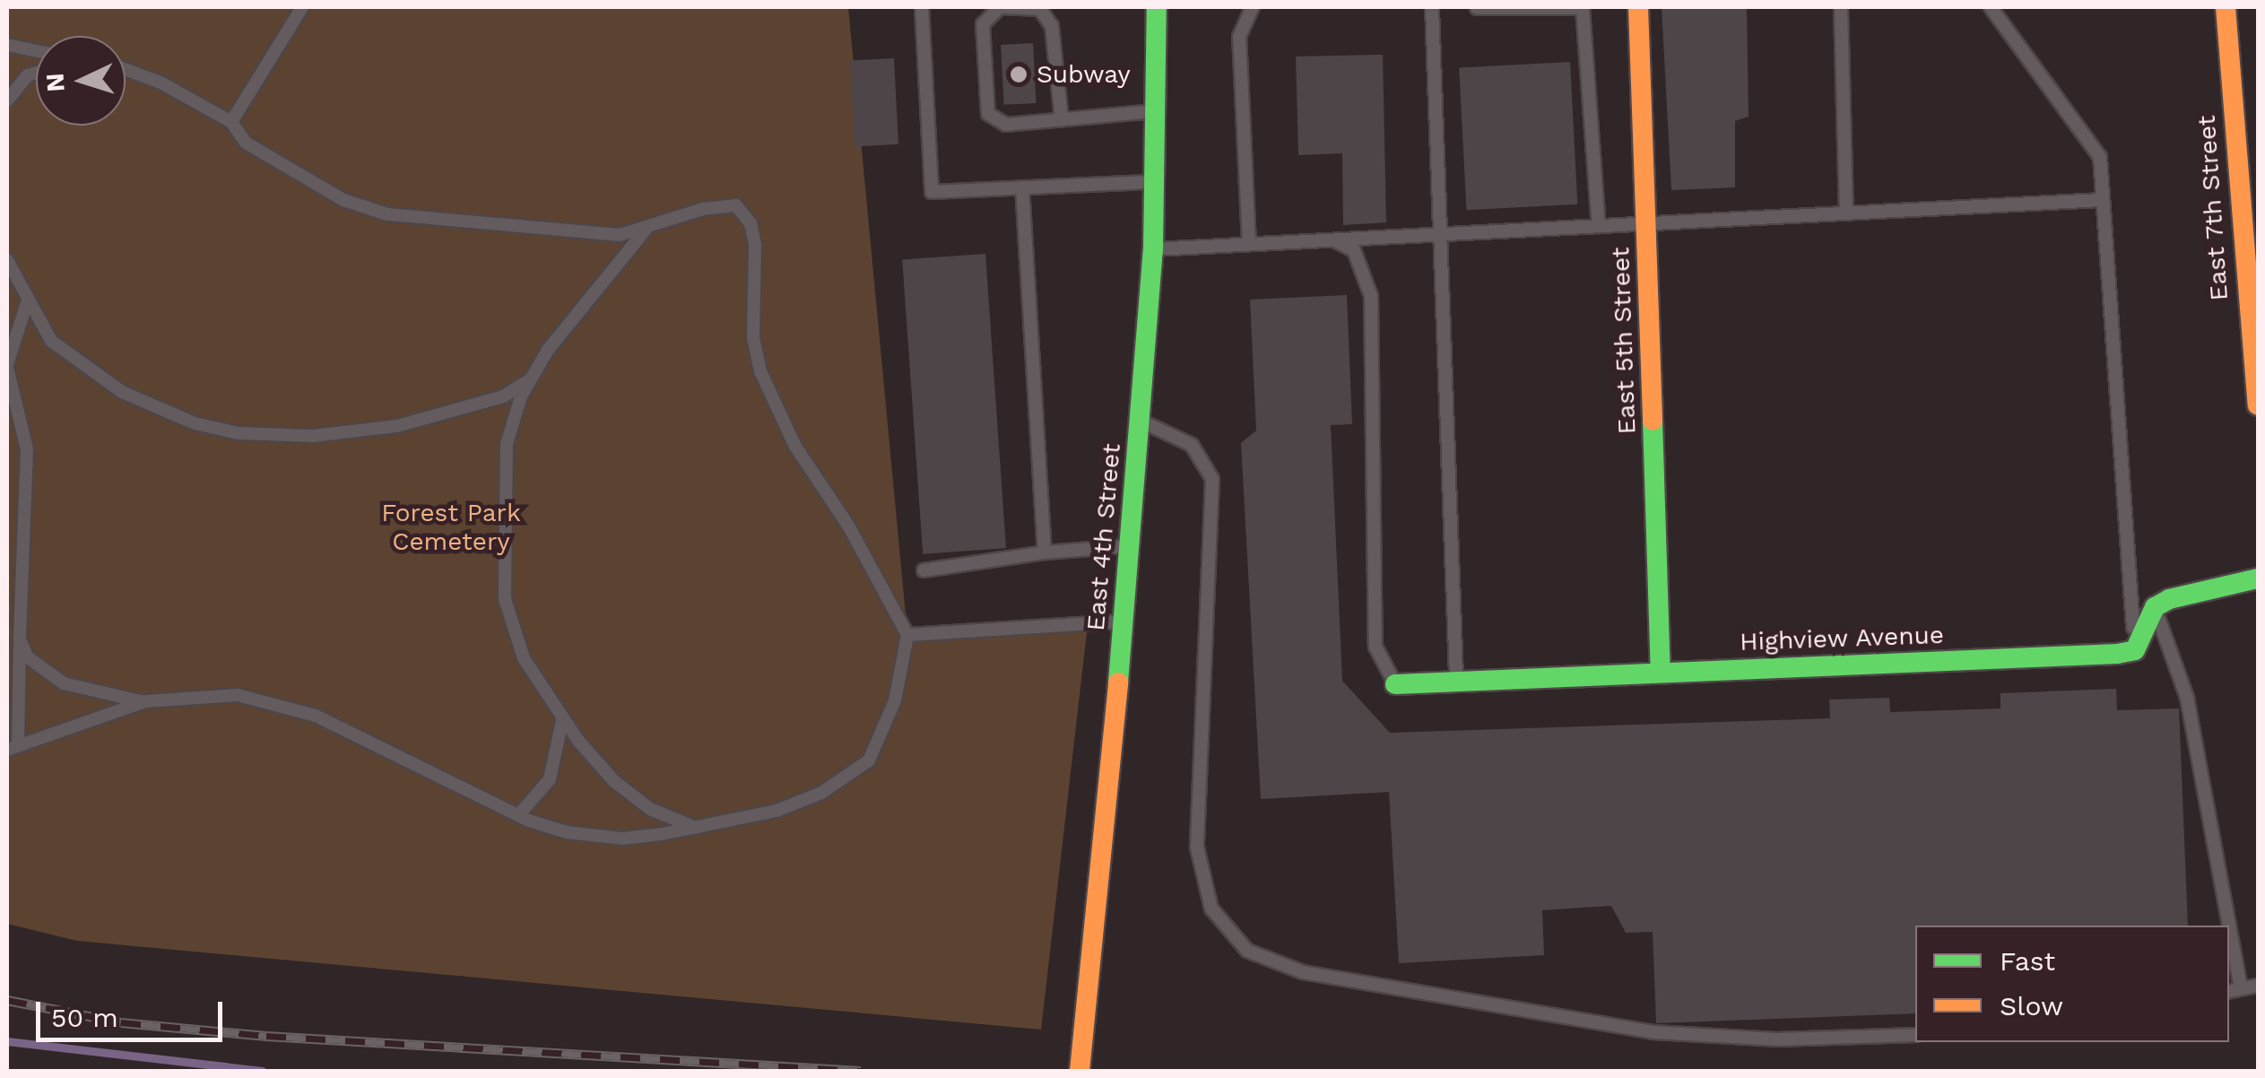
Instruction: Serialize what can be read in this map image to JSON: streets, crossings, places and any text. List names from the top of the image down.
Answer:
{
  "streets": {
    "street": [
      "East 7th Street",
      "East 5th Street",
      "East 4th Street",
      "Highview Avenue"
    ]
  },
  "crossings": [
    ["East 5th Street", "Highview Avenue"]
  ],
  "parks": ["Forest Park Cemetery"],
  "places": ["Subway"],
  "legend": ["Fast", "Slow"],
  "scale_bar": "50 m",
  "north": "left"
}
